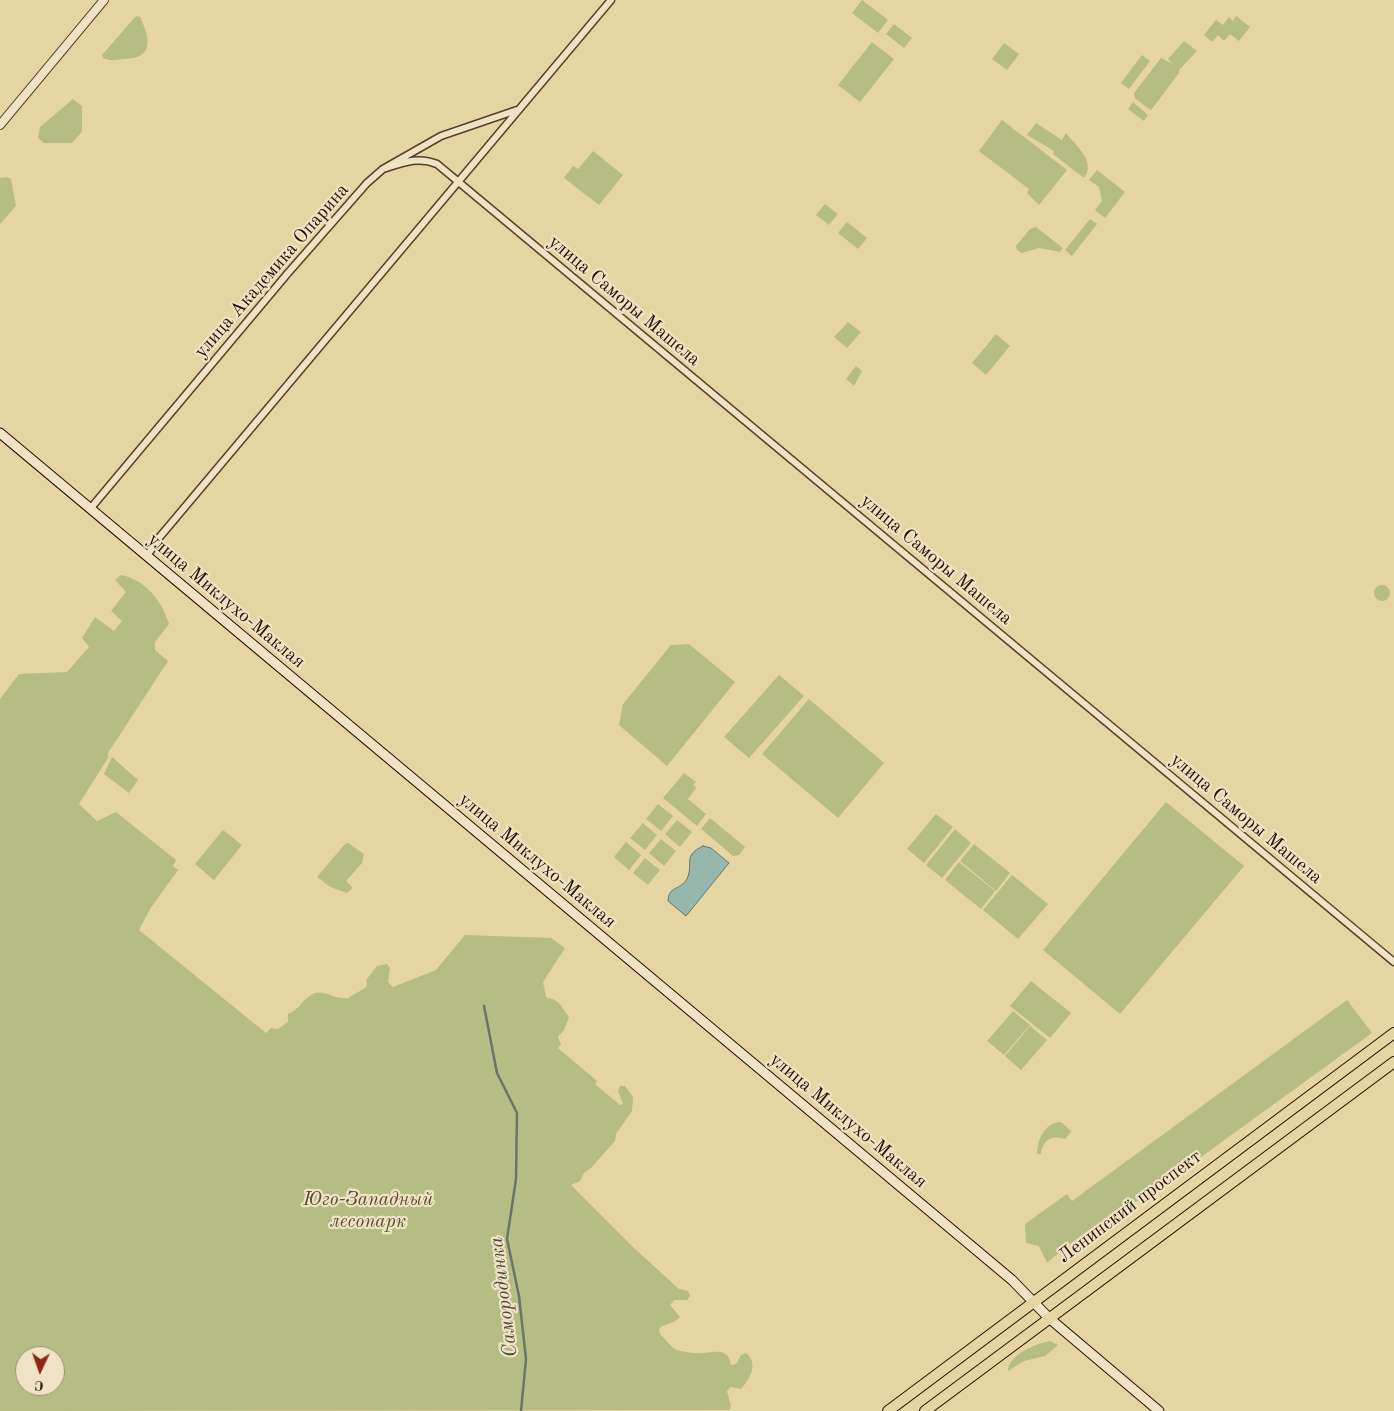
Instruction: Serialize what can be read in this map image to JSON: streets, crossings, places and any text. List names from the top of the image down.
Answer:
{
  "streets": {
    "main road": ["улица Миклухо-Маклая", "Ленинский проспект"],
    "street": ["улица Академика Опарина", "улица Саморы Машела"]
  },
  "crossings": [
    ["улица Академика Опарина", "улица Саморы Машела"],
    ["улица Академика Опарина", "улица Миклухо-Маклая"],
    ["улица Миклухо-Маклая", "Ленинский проспект"]
  ],
  "water": ["Самородинка"],
  "parks": ["Юго-Западный лесопарк"],
  "north": "bottom"
}
